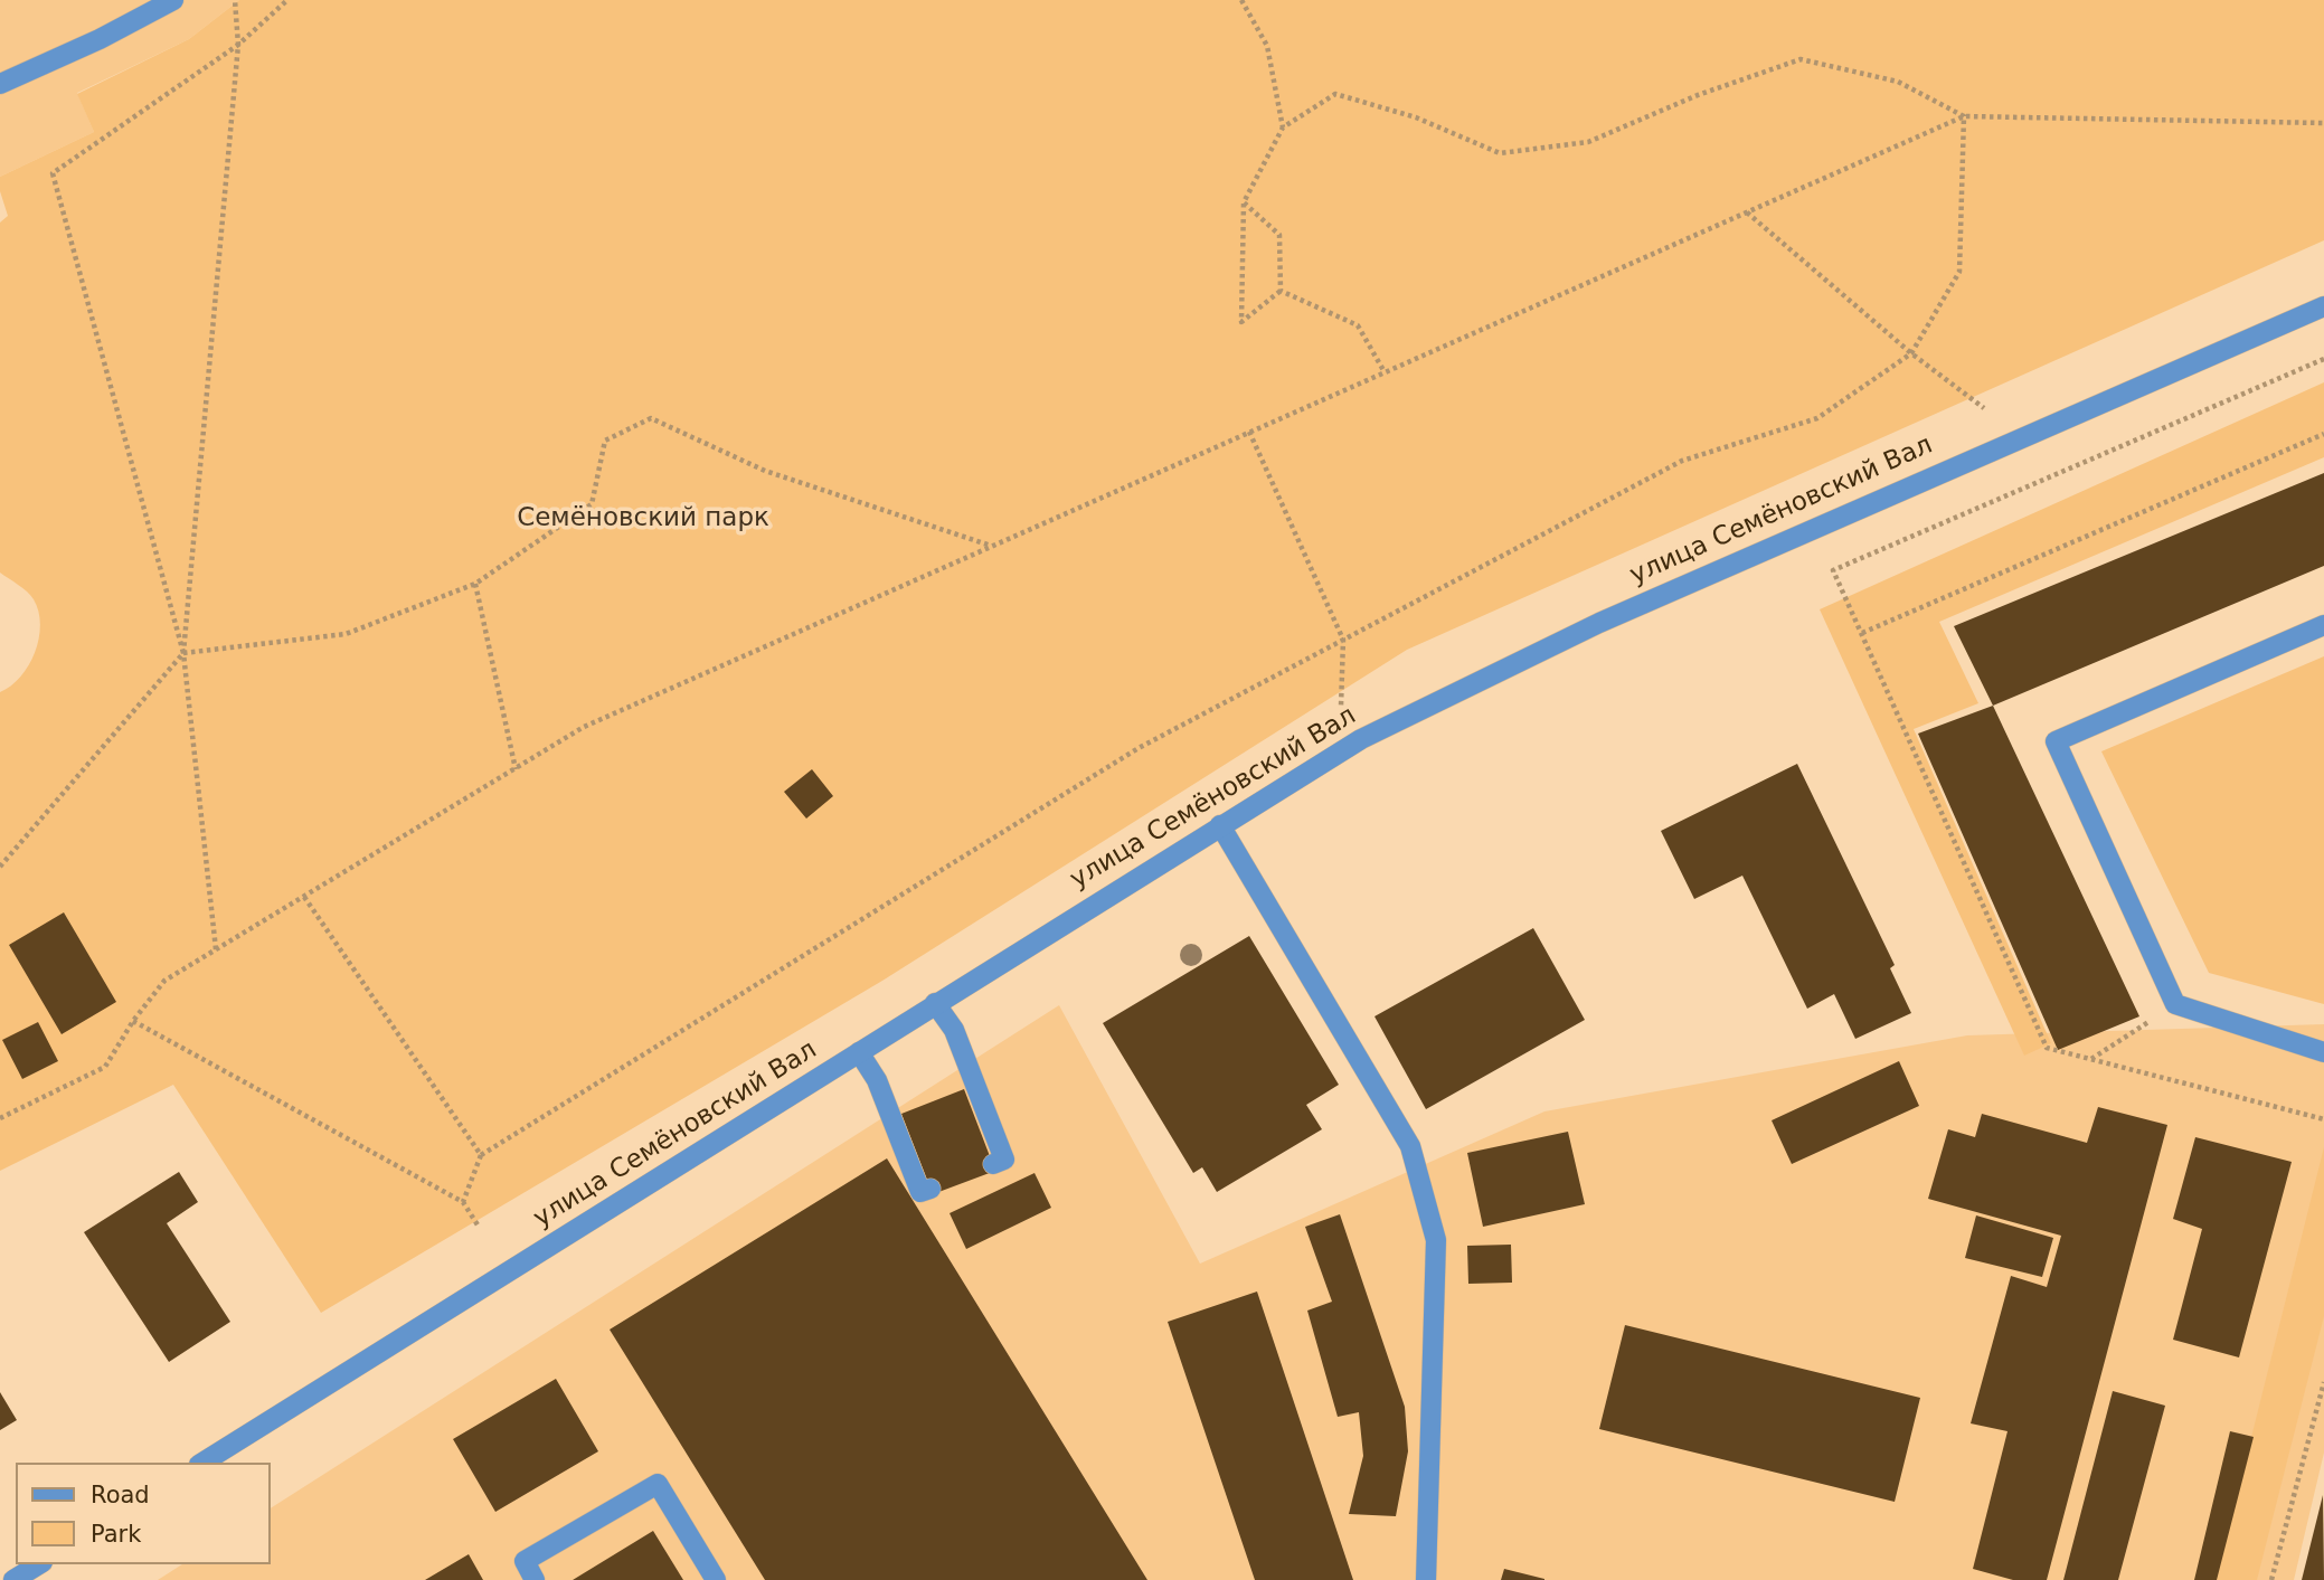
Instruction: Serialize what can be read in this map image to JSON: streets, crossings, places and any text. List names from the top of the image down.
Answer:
{
  "streets": {
    "street": ["улица Семёновский Вал"]
  },
  "parks": ["Семёновский парк"],
  "legend": ["Road", "Park"]
}
